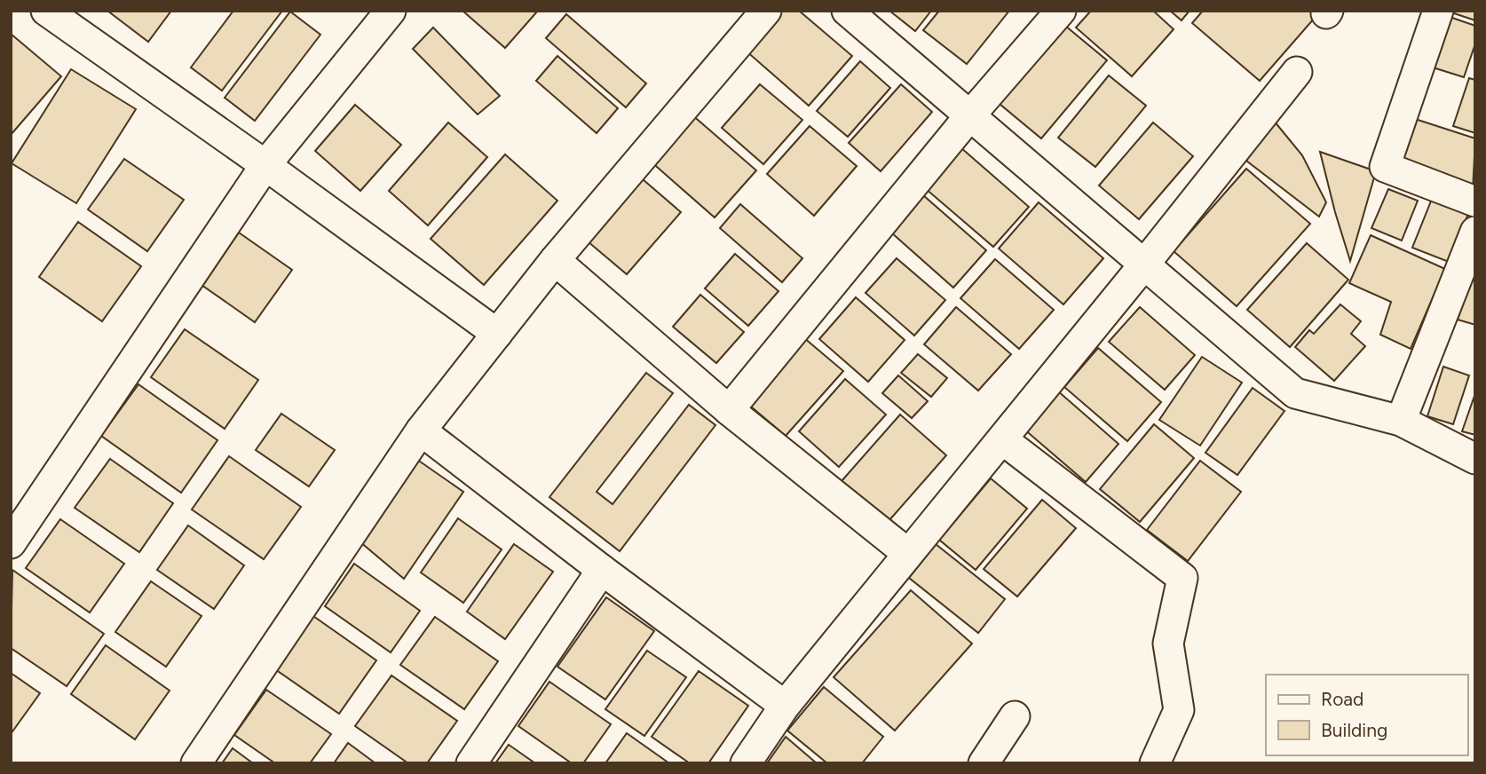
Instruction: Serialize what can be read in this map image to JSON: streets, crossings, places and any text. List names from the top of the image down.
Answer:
{
  "legend": ["Road", "Building"]
}
